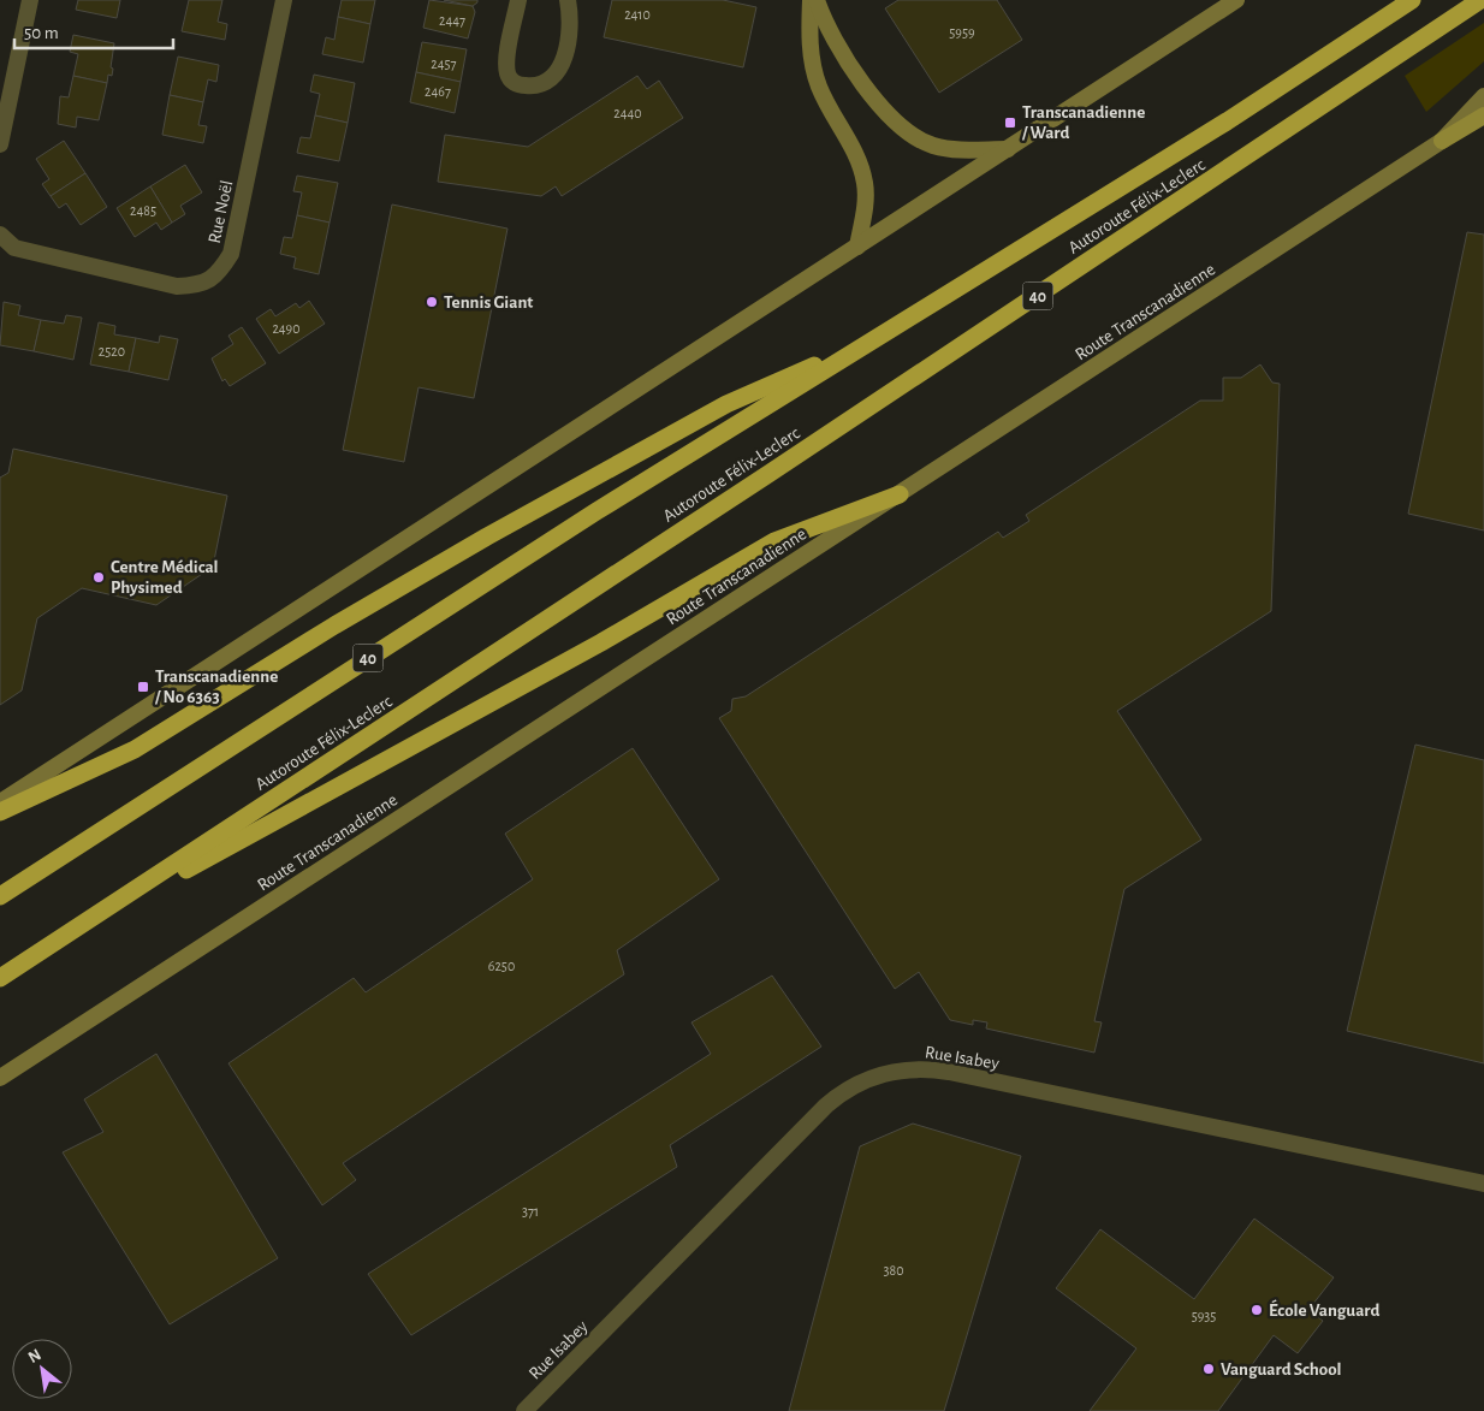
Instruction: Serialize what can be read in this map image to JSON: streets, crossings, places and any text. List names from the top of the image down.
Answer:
{
  "streets": {
    "highway": ["Autoroute Félix-Leclerc", "40"],
    "main road": ["Route Transcanadienne"],
    "street": ["Rue Noël", "Rue Isabey"]
  },
  "places": {
    "transit": ["Transcanadienne / Ward", "Transcanadienne / No 6363"],
    "other": [
      "Tennis Giant",
      "Centre Médical Physimed",
      "École Vanguard",
      "Vanguard School"
    ]
  },
  "house_numbers": [
    "2410",
    "2447",
    "5959",
    "2457",
    "2467",
    "2440",
    "2485",
    "2490",
    "2520",
    "6250",
    "371",
    "380",
    "5935"
  ],
  "scale_bar": "50 m",
  "north": "top left"
}
